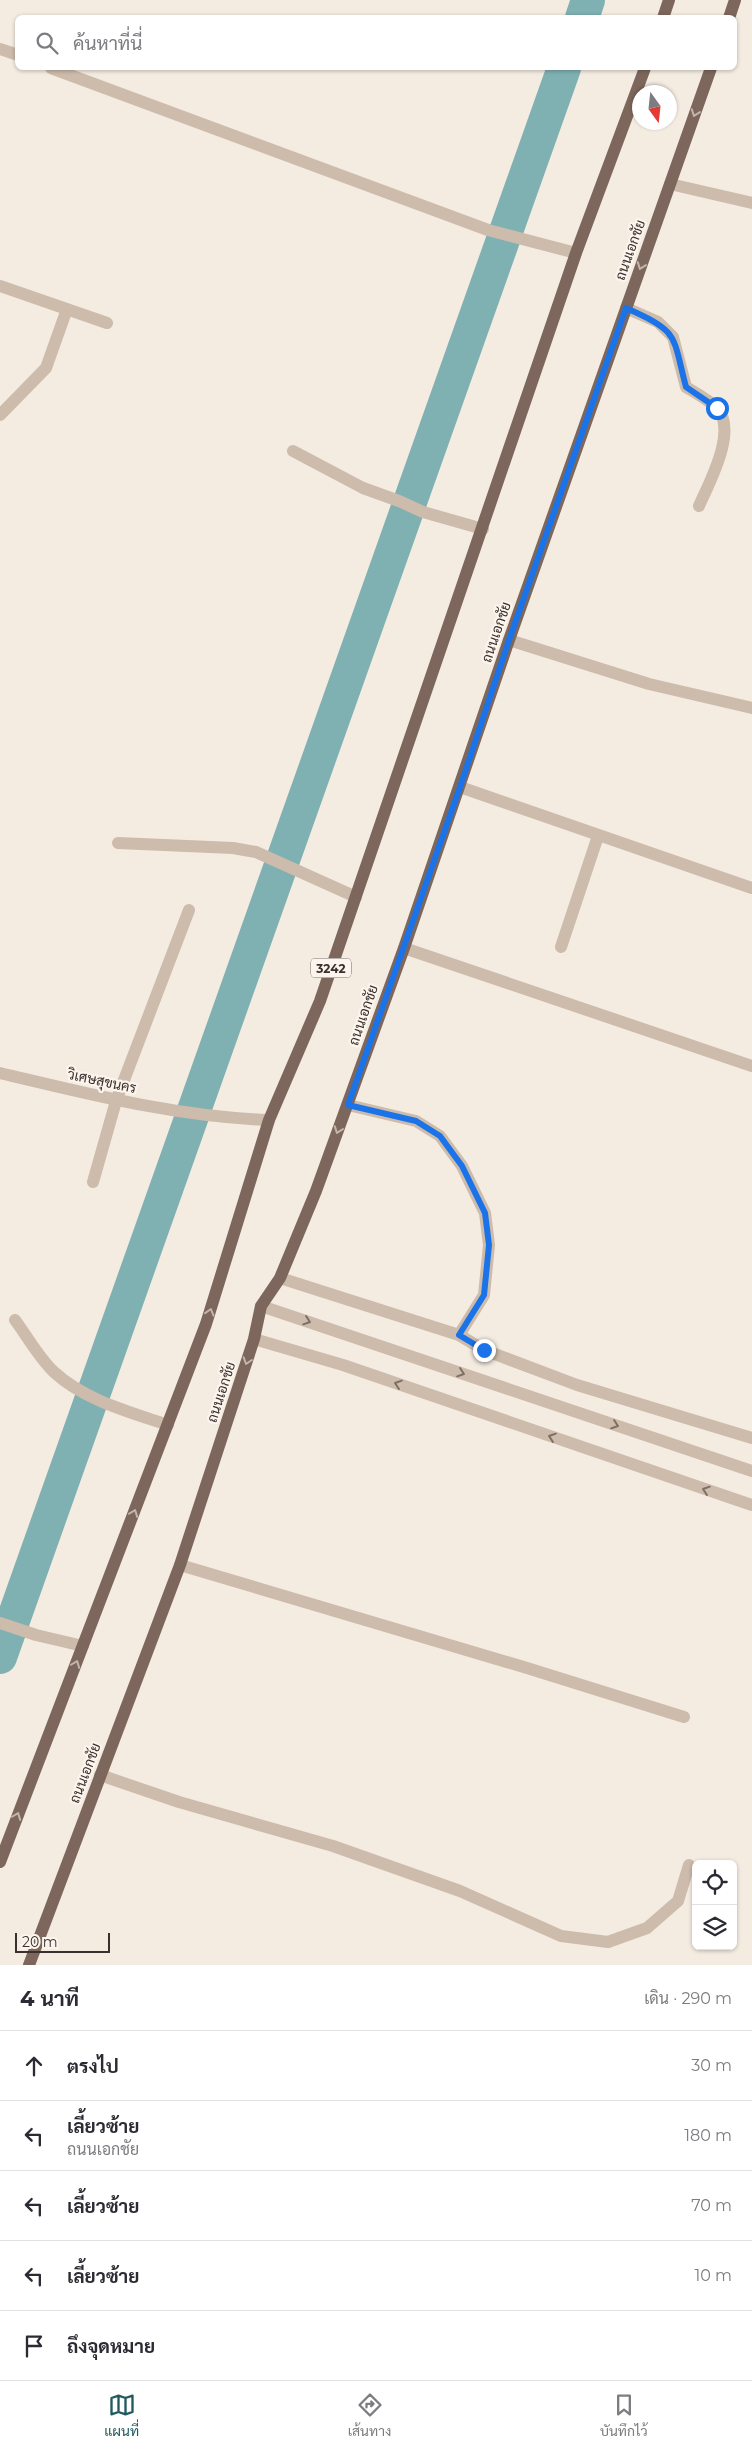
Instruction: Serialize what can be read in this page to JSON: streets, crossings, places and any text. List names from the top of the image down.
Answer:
{
  "streets": {
    "main road": ["ถนนเอกชัย", "3242"],
    "street": ["วิเศษสุขนคร"]
  },
  "crossings": [
    ["3242", "วิเศษสุขนคร"]
  ],
  "scale_bar": "20 m",
  "north": "bottom",
  "page": {
    "search": "ค้นหาที่นี่",
    "scale": "20 m",
    "heading": ["4 นาที", "เดิน · 290 m"],
    "list": [
      ["ตรงไป", "30 m"],
      ["เลี้ยวซ้าย", "ถนนเอกชัย", "180 m"],
      ["เลี้ยวซ้าย", "70 m"],
      ["เลี้ยวซ้าย", "10 m"],
      "ถึงจุดหมาย"
    ],
    "nav": ["แผนที่", "เส้นทาง", "บันทึกไว้"]
  }
}
